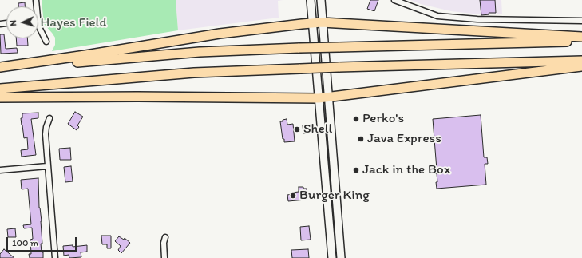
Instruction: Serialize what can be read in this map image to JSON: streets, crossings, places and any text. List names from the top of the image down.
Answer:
{
  "parks": ["Hayes Field"],
  "places": [
    "Perko's",
    "Shell",
    "Java Express",
    "Jack in the Box",
    "Burger King"
  ],
  "scale_bar": "100 m",
  "north": "left"
}
